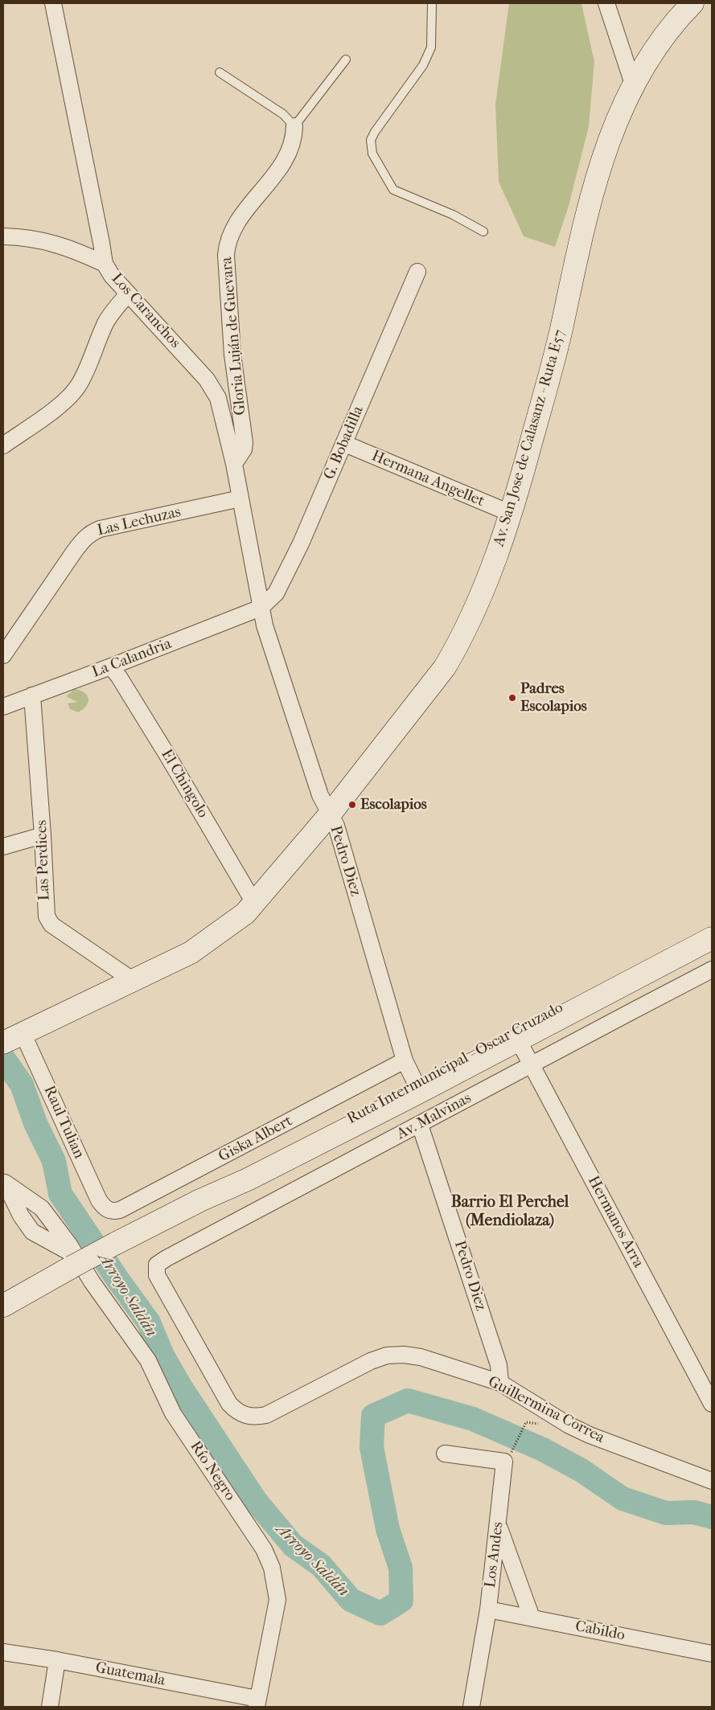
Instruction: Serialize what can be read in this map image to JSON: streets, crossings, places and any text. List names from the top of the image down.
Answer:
{
  "streets": {
    "street": [
      "Los Caranchos",
      "Gloria Luján de Guevara",
      "Av. San Jose de Calasanz - Ruta E57",
      "G. Bobadilla",
      "Hermana Angellet",
      "Las Lechuzas",
      "La Calandria",
      "El Chingolo",
      "Las Perdices",
      "Pedro Diez",
      "Ruta Intermunicipal - Oscar Cruzado",
      "Av. Malvinas",
      "Raul Tulian",
      "Giska Albert",
      "Hermanos Arra",
      "Guillermina Correa",
      "Río Negro",
      "Los Andes",
      "Cabildo",
      "Guatemala"
    ]
  },
  "crossings": [
    ["Los Caranchos", "Gloria Luján de Guevara"],
    ["Los Caranchos", "G. Bobadilla"],
    ["Los Caranchos", "Las Lechuzas"],
    ["Los Caranchos", "La Calandria"],
    ["Los Caranchos", "Pedro Diez"],
    ["Av. San Jose de Calasanz - Ruta E57", "Hermana Angellet"],
    ["Av. San Jose de Calasanz - Ruta E57", "El Chingolo"],
    ["Av. San Jose de Calasanz - Ruta E57", "Las Perdices"],
    ["Av. San Jose de Calasanz - Ruta E57", "Pedro Diez"],
    ["Av. San Jose de Calasanz - Ruta E57", "Raul Tulian"],
    ["G. Bobadilla", "Hermana Angellet"],
    ["G. Bobadilla", "La Calandria"],
    ["G. Bobadilla", "Pedro Diez"],
    ["La Calandria", "El Chingolo"],
    ["La Calandria", "Las Perdices"],
    ["La Calandria", "Pedro Diez"],
    ["Pedro Diez", "Ruta Intermunicipal - Oscar Cruzado"],
    ["Pedro Diez", "Av. Malvinas"],
    ["Pedro Diez", "Giska Albert"],
    ["Pedro Diez", "Guillermina Correa"],
    ["Ruta Intermunicipal - Oscar Cruzado", "Hermanos Arra"],
    ["Ruta Intermunicipal - Oscar Cruzado", "Río Negro"],
    ["Av. Malvinas", "Hermanos Arra"],
    ["Av. Malvinas", "Guillermina Correa"],
    ["Raul Tulian", "Giska Albert"],
    ["Río Negro", "Guatemala"],
    ["Los Andes", "Cabildo"]
  ],
  "districts": ["Barrio El Perchel (Mendiolaza)"],
  "water": ["Arroyo Saldán"],
  "places": ["Padres Escolapios", "Escolapios"]
}
